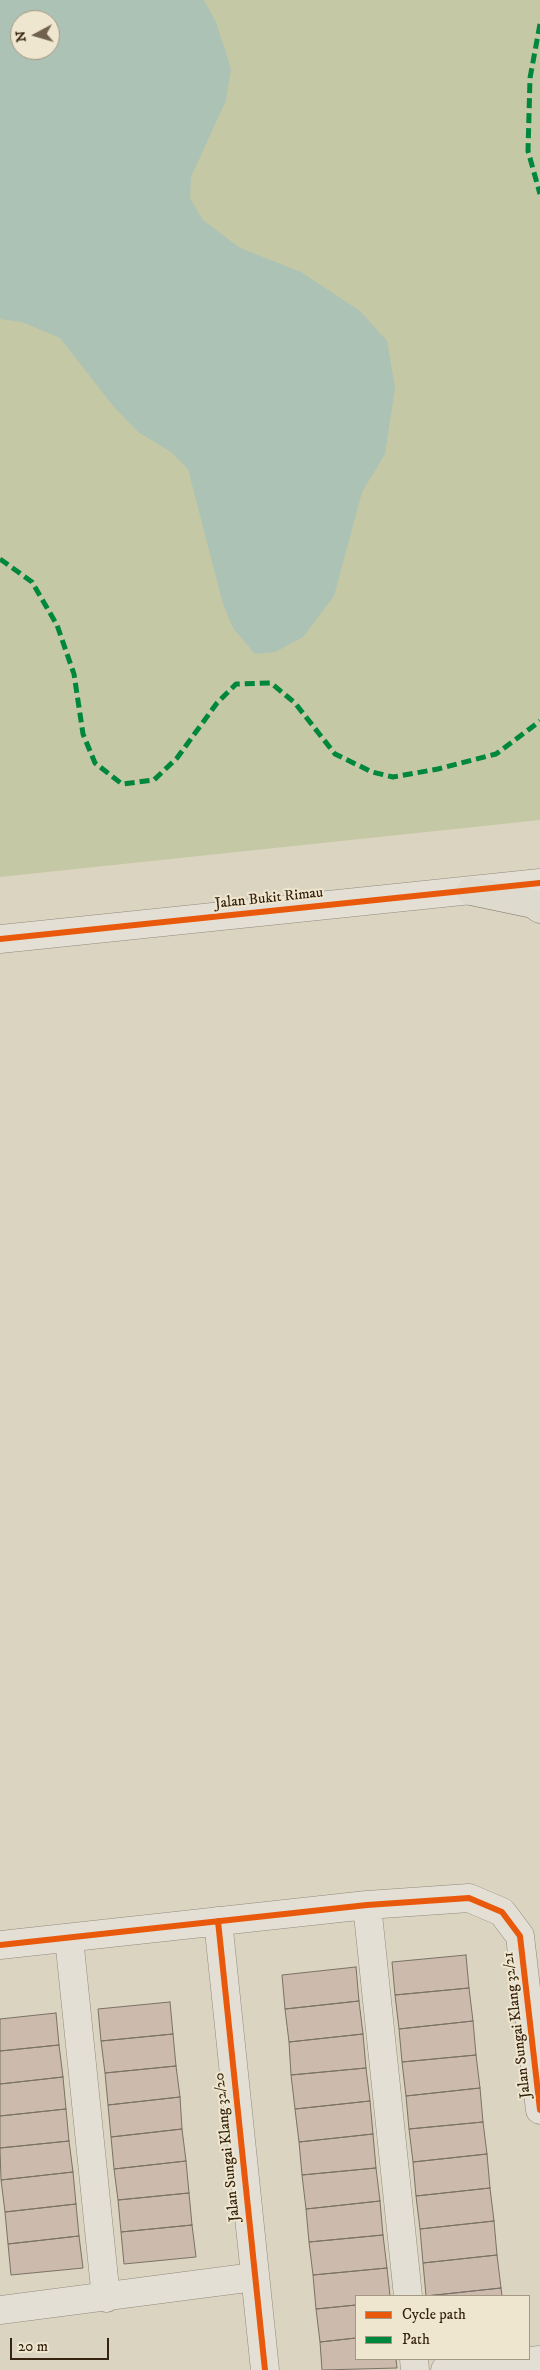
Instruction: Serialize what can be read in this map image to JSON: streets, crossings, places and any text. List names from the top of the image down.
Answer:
{
  "streets": {
    "street": ["Jalan Bukit Rimau", "Jalan Sungai Klang 32/21", "Jalan Sungai Klang 32/20"]
  },
  "legend": ["Cycle path", "Path"],
  "scale_bar": "20 m",
  "north": "left"
}
